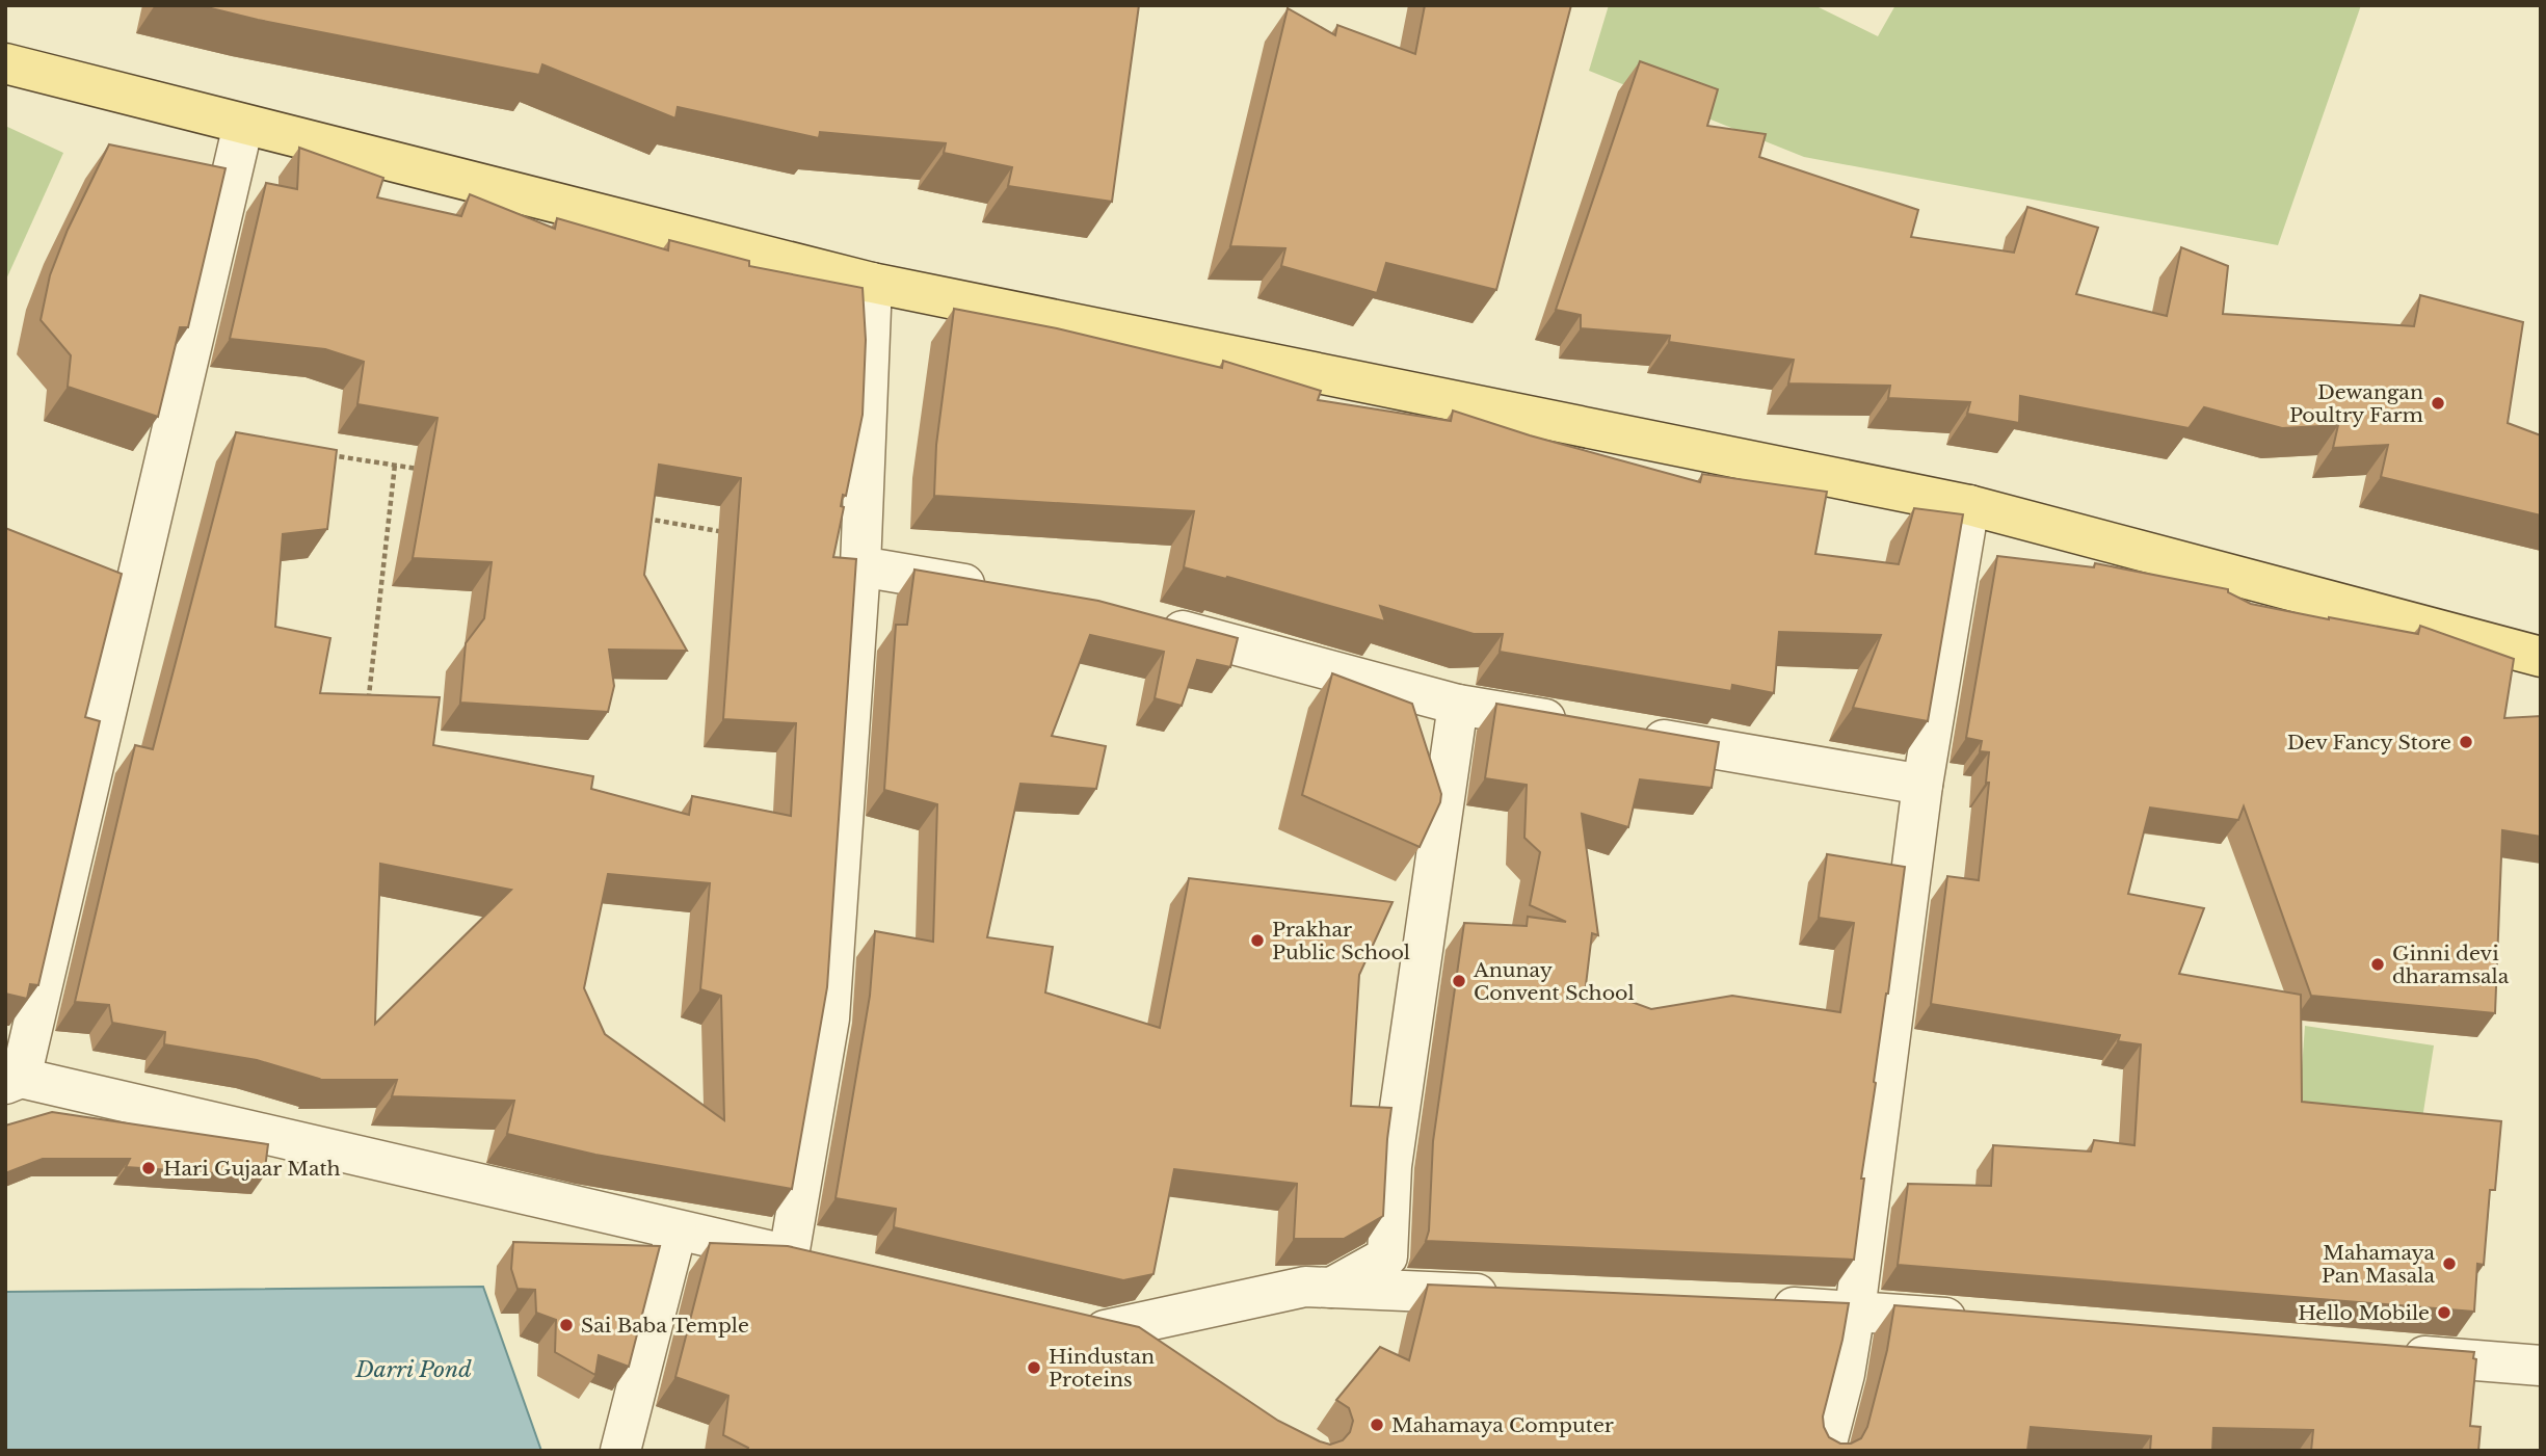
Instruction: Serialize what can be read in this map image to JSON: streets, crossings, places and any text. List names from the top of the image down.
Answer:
{
  "water": ["Darri Pond"],
  "places": [
    "Dewangan Poultry Farm",
    "Dev Fancy Store",
    "Prakhar Public School",
    "Ginni devi dharamsala",
    "Anunay Convent School",
    "Hari Gujaar Math",
    "Mahamaya Pan Masala",
    "Hello Mobile",
    "Sai Baba Temple",
    "Hindustan Proteins",
    "Mahamaya Computer"
  ]
}
